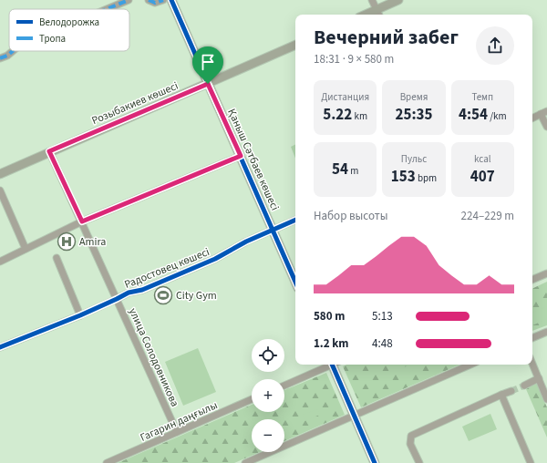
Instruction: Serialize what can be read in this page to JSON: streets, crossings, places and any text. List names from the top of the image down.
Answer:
{
  "streets": {
    "main road": ["Розыбакиев көшесі", "Қаныш Сәтбаев көшесі"],
    "street": ["Радостовец көшесі", "улица Солодовникова", "Гагарин даңғылы"]
  },
  "crossings": [
    ["Розыбакиев көшесі", "Қаныш Сәтбаев көшесі"],
    ["Розыбакиев көшесі", "улица Солодовникова"],
    ["Қаныш Сәтбаев көшесі", "Радостовец көшесі"],
    ["Радостовец көшесі", "улица Солодовникова"],
    ["улица Солодовникова", "Гагарин даңғылы"]
  ],
  "places": {
    "hospital": ["Amira"],
    "sports": ["City Gym"]
  },
  "legend": ["Велодорожка", "Тропа"],
  "page": {
    "heading": ["Вечерний забег", "18:31 · 9 × 580 m"],
    "stats": [
      ["Дистанция", "5.22 km"],
      ["Время", "25:35"],
      ["Темп", "4:54 /km"],
      ["54 m"],
      ["Пульс", "153 bpm"],
      ["kcal", "407"]
    ],
    "chart": ["Набор высоты", "224–229 m"],
    "list": [
      {
        "name": "580 m",
        "note": "5:13"
      },
      {
        "name": "1.2 km",
        "note": "4:48"
      }
    ],
    "map_buttons": ["+", "−"]
  }
}
